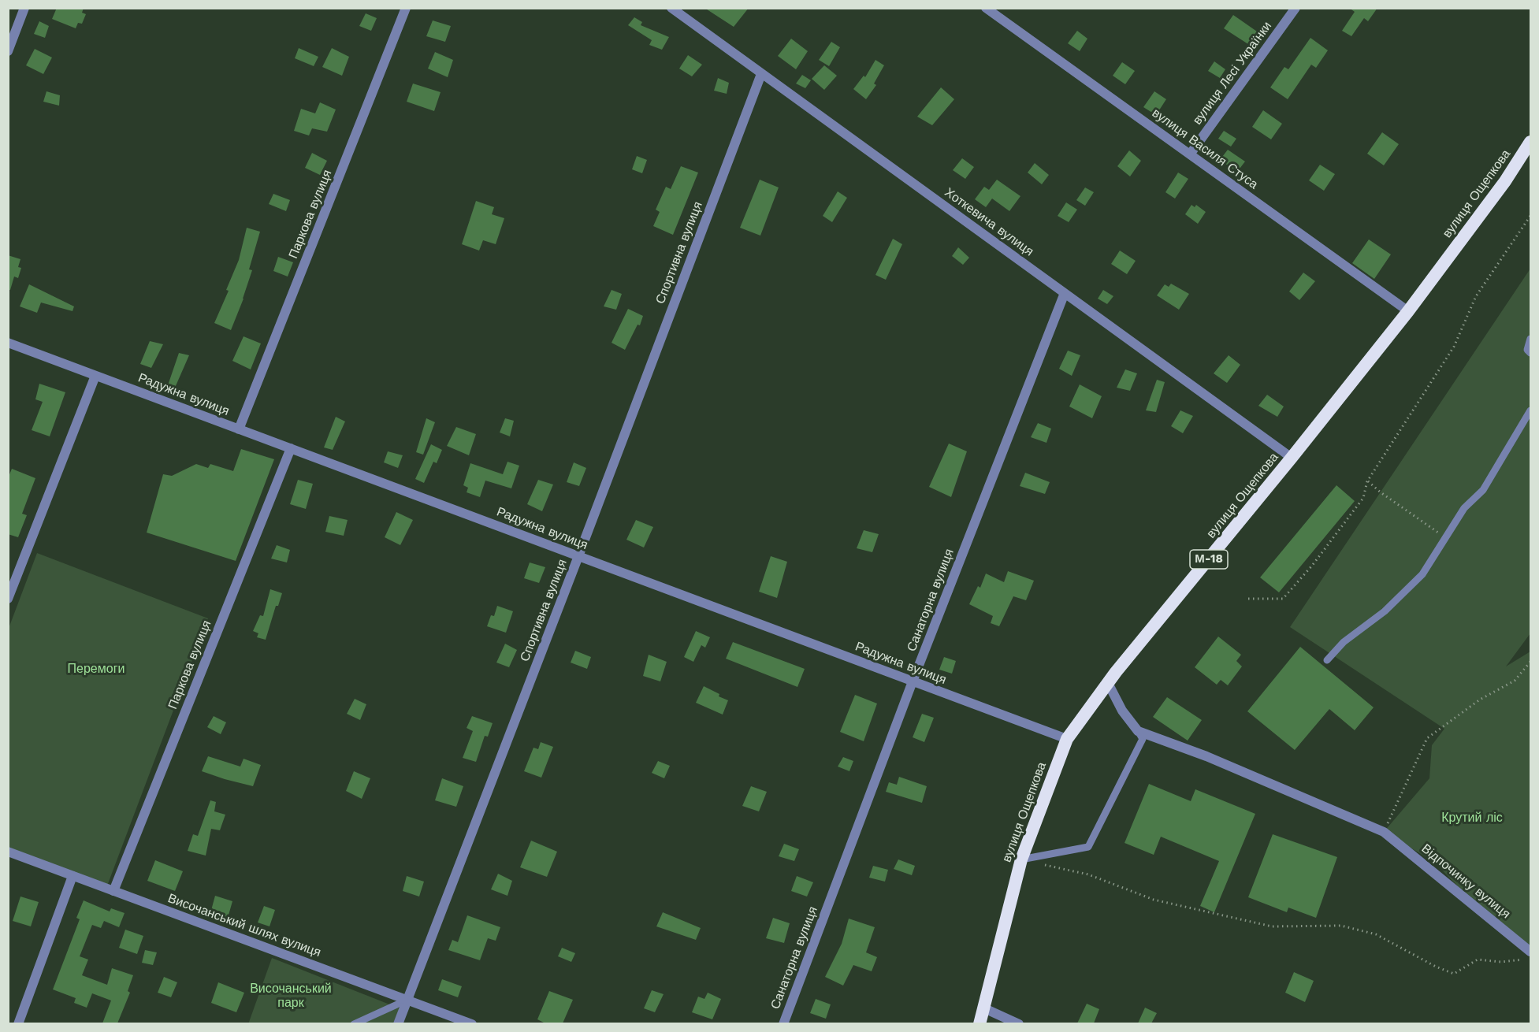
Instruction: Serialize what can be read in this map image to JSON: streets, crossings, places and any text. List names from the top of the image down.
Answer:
{
  "streets": {
    "highway": ["вулиця Ощепкова", "М-18"],
    "street": [
      "вулиця Лесі Українки",
      "вулиця Василя Стуса",
      "Паркова вулиця",
      "Хоткевича вулиця",
      "Спортивна вулиця",
      "Радужна вулиця",
      "Санаторна вулиця",
      "Відпочинку вулиця",
      "Височанський шлях вулиця"
    ]
  },
  "crossings": [
    ["вулиця Лесі Українки", "вулиця Василя Стуса"],
    ["вулиця Василя Стуса", "вулиця Ощепкова"],
    ["вулиця Ощепкова", "Хоткевича вулиця"],
    ["вулиця Ощепкова", "Радужна вулиця"],
    ["Паркова вулиця", "Радужна вулиця"],
    ["Паркова вулиця", "Височанський шлях вулиця"],
    ["Хоткевича вулиця", "Спортивна вулиця"],
    ["Хоткевича вулиця", "Санаторна вулиця"],
    ["Спортивна вулиця", "Радужна вулиця"],
    ["Спортивна вулиця", "Височанський шлях вулиця"],
    ["Радужна вулиця", "Санаторна вулиця"]
  ],
  "parks": ["Перемоги", "Крутий ліс", "Височанський парк"]
}
